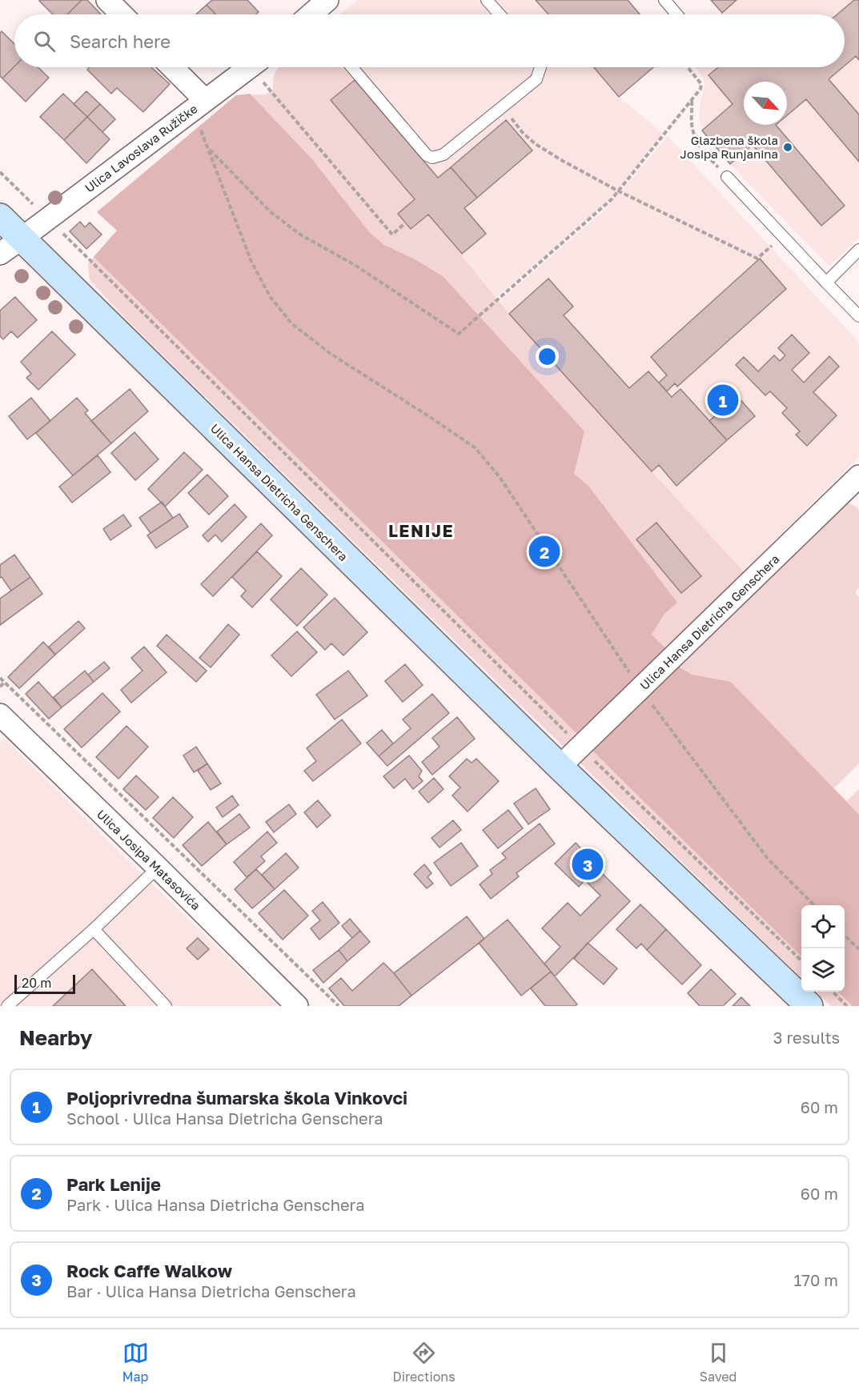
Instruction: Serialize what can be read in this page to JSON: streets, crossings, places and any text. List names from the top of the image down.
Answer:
{
  "streets": {
    "main road": ["Ulica Hansa Dietricha Genschera"],
    "street": ["Ulica Lavoslava Ružičke", "Ulica Josipa Matasovića"]
  },
  "crossings": [
    ["Ulica Lavoslava Ružičke", "Ulica Hansa Dietricha Genschera"]
  ],
  "districts": ["LENIJE"],
  "places": ["Glazbena škola Josipa Runjanina"],
  "scale_bar": "20 m",
  "north": "bottom right",
  "page": {
    "search": "Search here",
    "pins": ["1", "2", "3"],
    "scale": "20 m",
    "heading": ["Nearby", "3 results"],
    "list": [
      {
        "mark": "1",
        "name": "Poljoprivredna šumarska škola Vinkovci",
        "note": "School · Ulica Hansa Dietricha Genschera",
        "value": "60 m"
      },
      {
        "mark": "2",
        "name": "Park Lenije",
        "note": "Park · Ulica Hansa Dietricha Genschera",
        "value": "60 m"
      },
      {
        "mark": "3",
        "name": "Rock Caffe Walkow",
        "note": "Bar · Ulica Hansa Dietricha Genschera",
        "value": "170 m"
      }
    ],
    "nav": ["Map", "Directions", "Saved"]
  }
}
